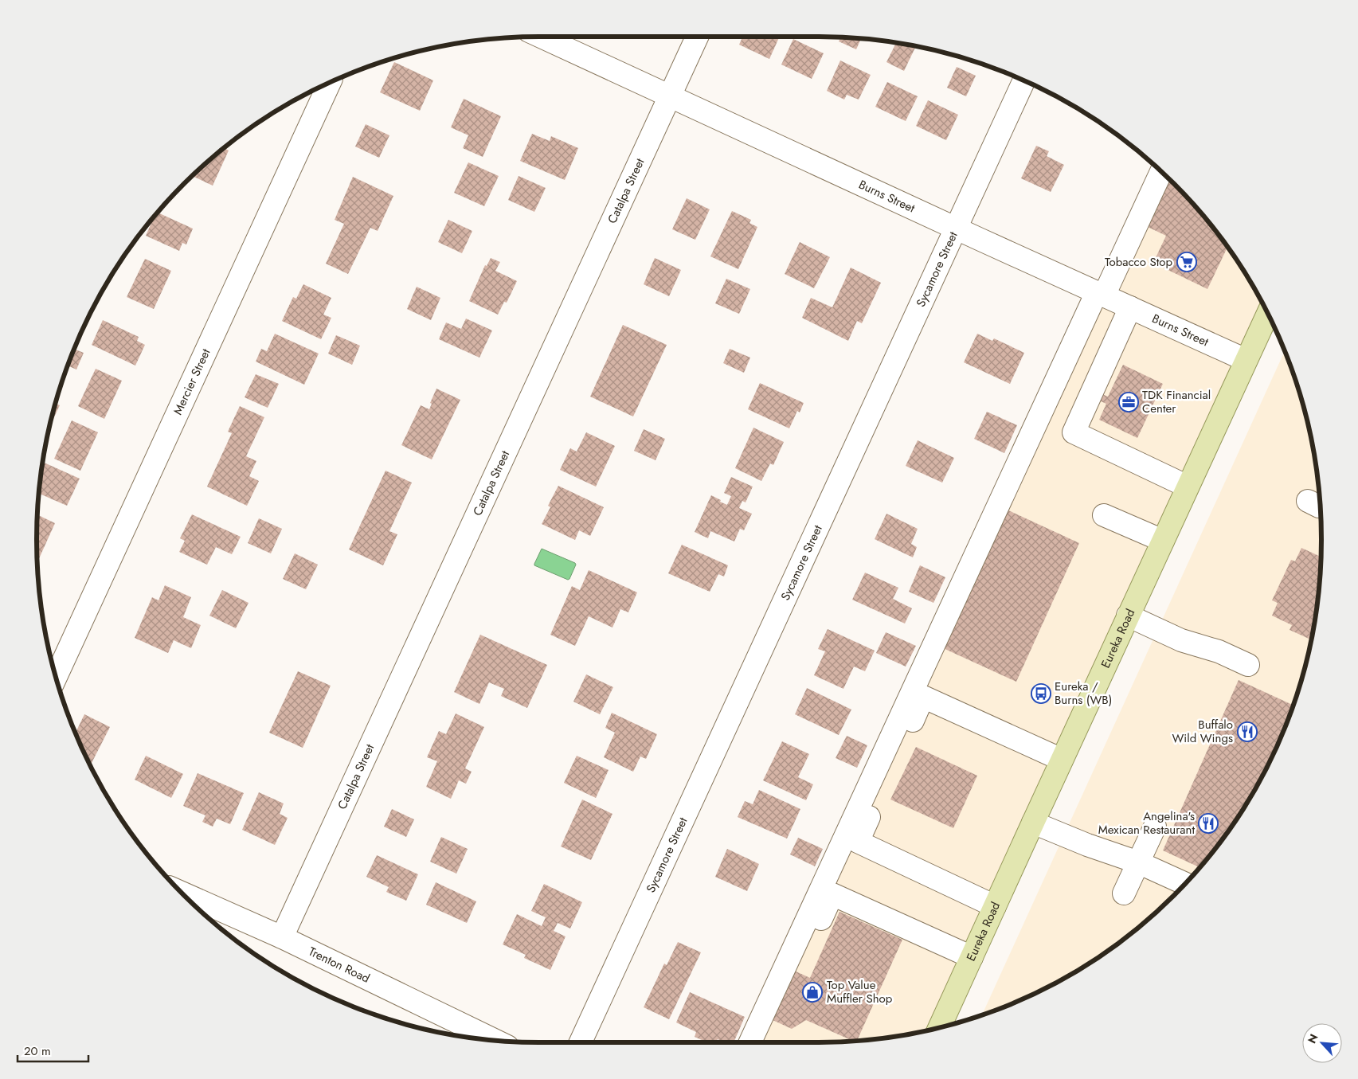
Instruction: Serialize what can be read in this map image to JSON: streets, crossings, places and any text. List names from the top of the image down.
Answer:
{
  "streets": {
    "main road": ["Eureka Road"],
    "street": [
      "Catalpa Street",
      "Burns Street",
      "Sycamore Street",
      "Mercier Street",
      "Trenton Road"
    ]
  },
  "crossings": [
    ["Catalpa Street", "Burns Street"],
    ["Catalpa Street", "Trenton Road"],
    ["Burns Street", "Sycamore Street"],
    ["Burns Street", "Eureka Road"]
  ],
  "places": {
    "supermarket": ["Tobacco Stop"],
    "office": ["TDK Financial Center"],
    "bus stop": ["Eureka / Burns (WB)"],
    "restaurant": ["Buffalo Wild Wings", "Angelina's Mexican Restaurant"],
    "shop": ["Top Value Muffler Shop"]
  },
  "scale_bar": "20 m",
  "north": "top left"
}
